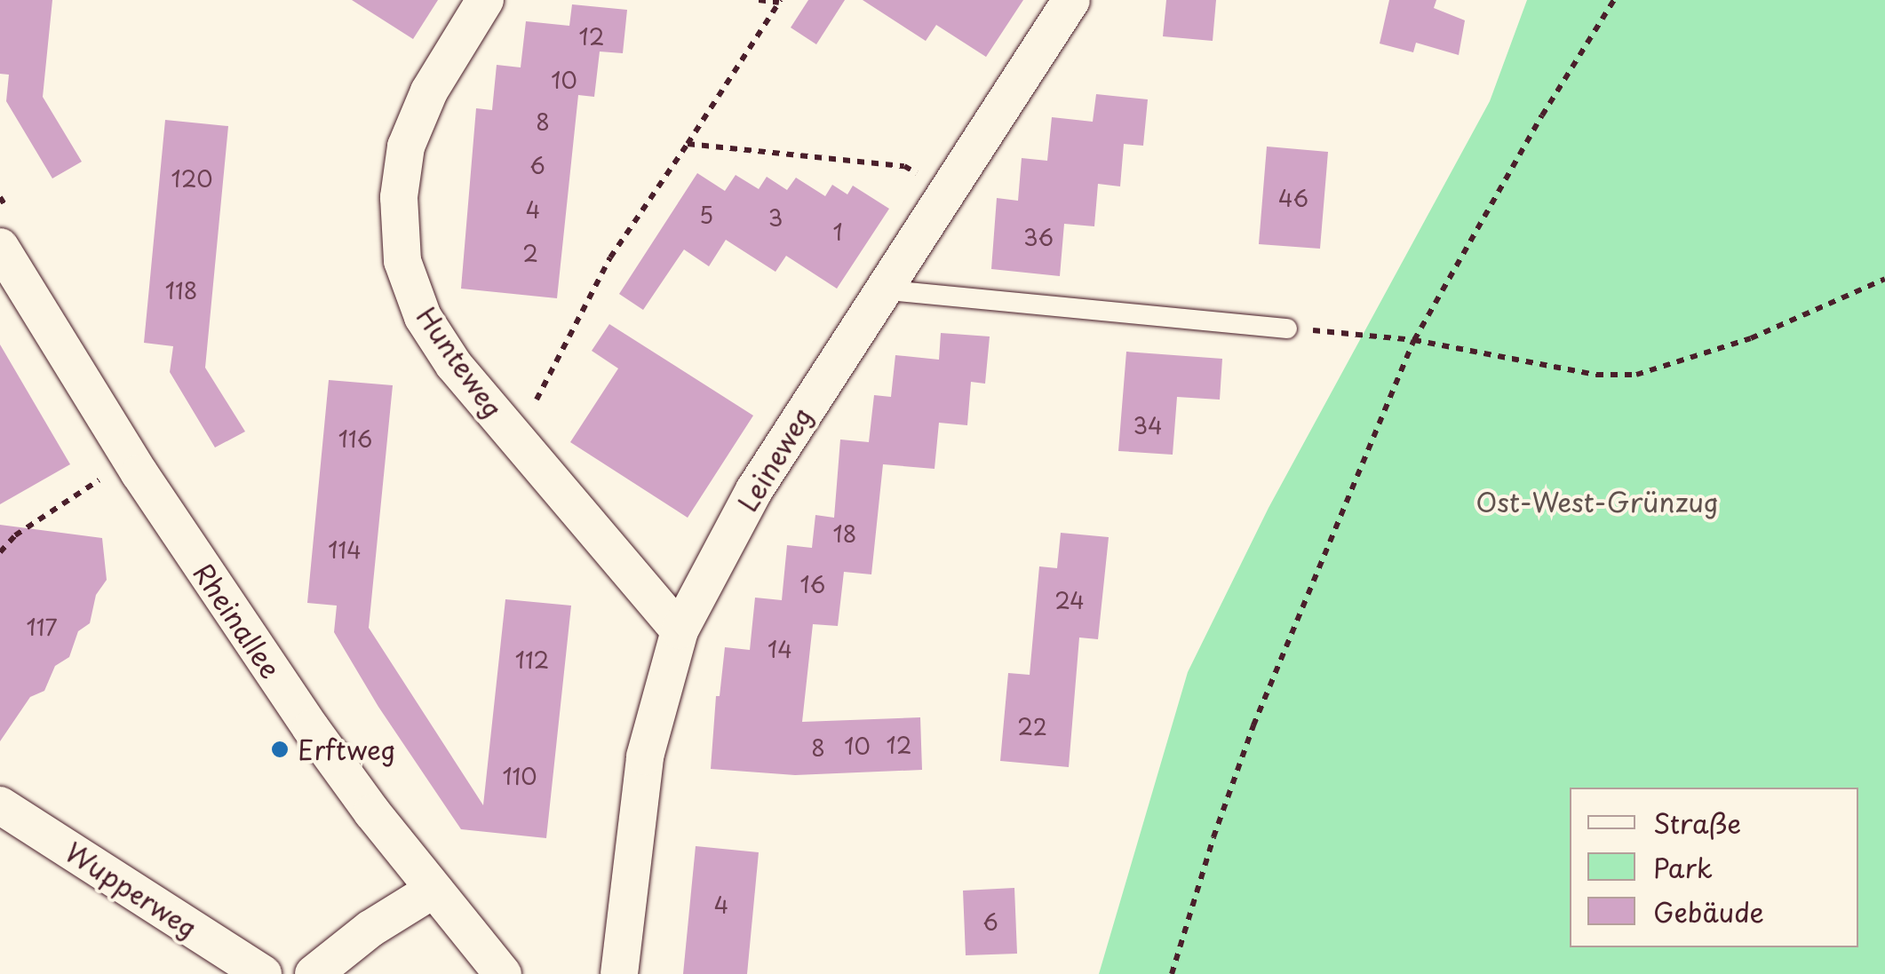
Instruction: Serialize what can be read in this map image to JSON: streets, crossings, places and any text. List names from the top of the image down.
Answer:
{
  "streets": {
    "street": [
      "Hunteweg",
      "Leineweg",
      "Rheinallee",
      "Wupperweg"
    ]
  },
  "crossings": [
    ["Hunteweg", "Leineweg"]
  ],
  "parks": ["Ost-West-Grünzug"],
  "places": ["Erftweg"],
  "house_numbers": [
    "12",
    "10",
    "8",
    "6",
    "120",
    "46",
    "4",
    "5",
    "3",
    "1",
    "36",
    "2",
    "118",
    "34",
    "116",
    "18",
    "114",
    "16",
    "24",
    "117",
    "14",
    "112",
    "22",
    "12",
    "10",
    "8",
    "110",
    "4",
    "6"
  ],
  "legend": ["Straße", "Park", "Gebäude"]
}
